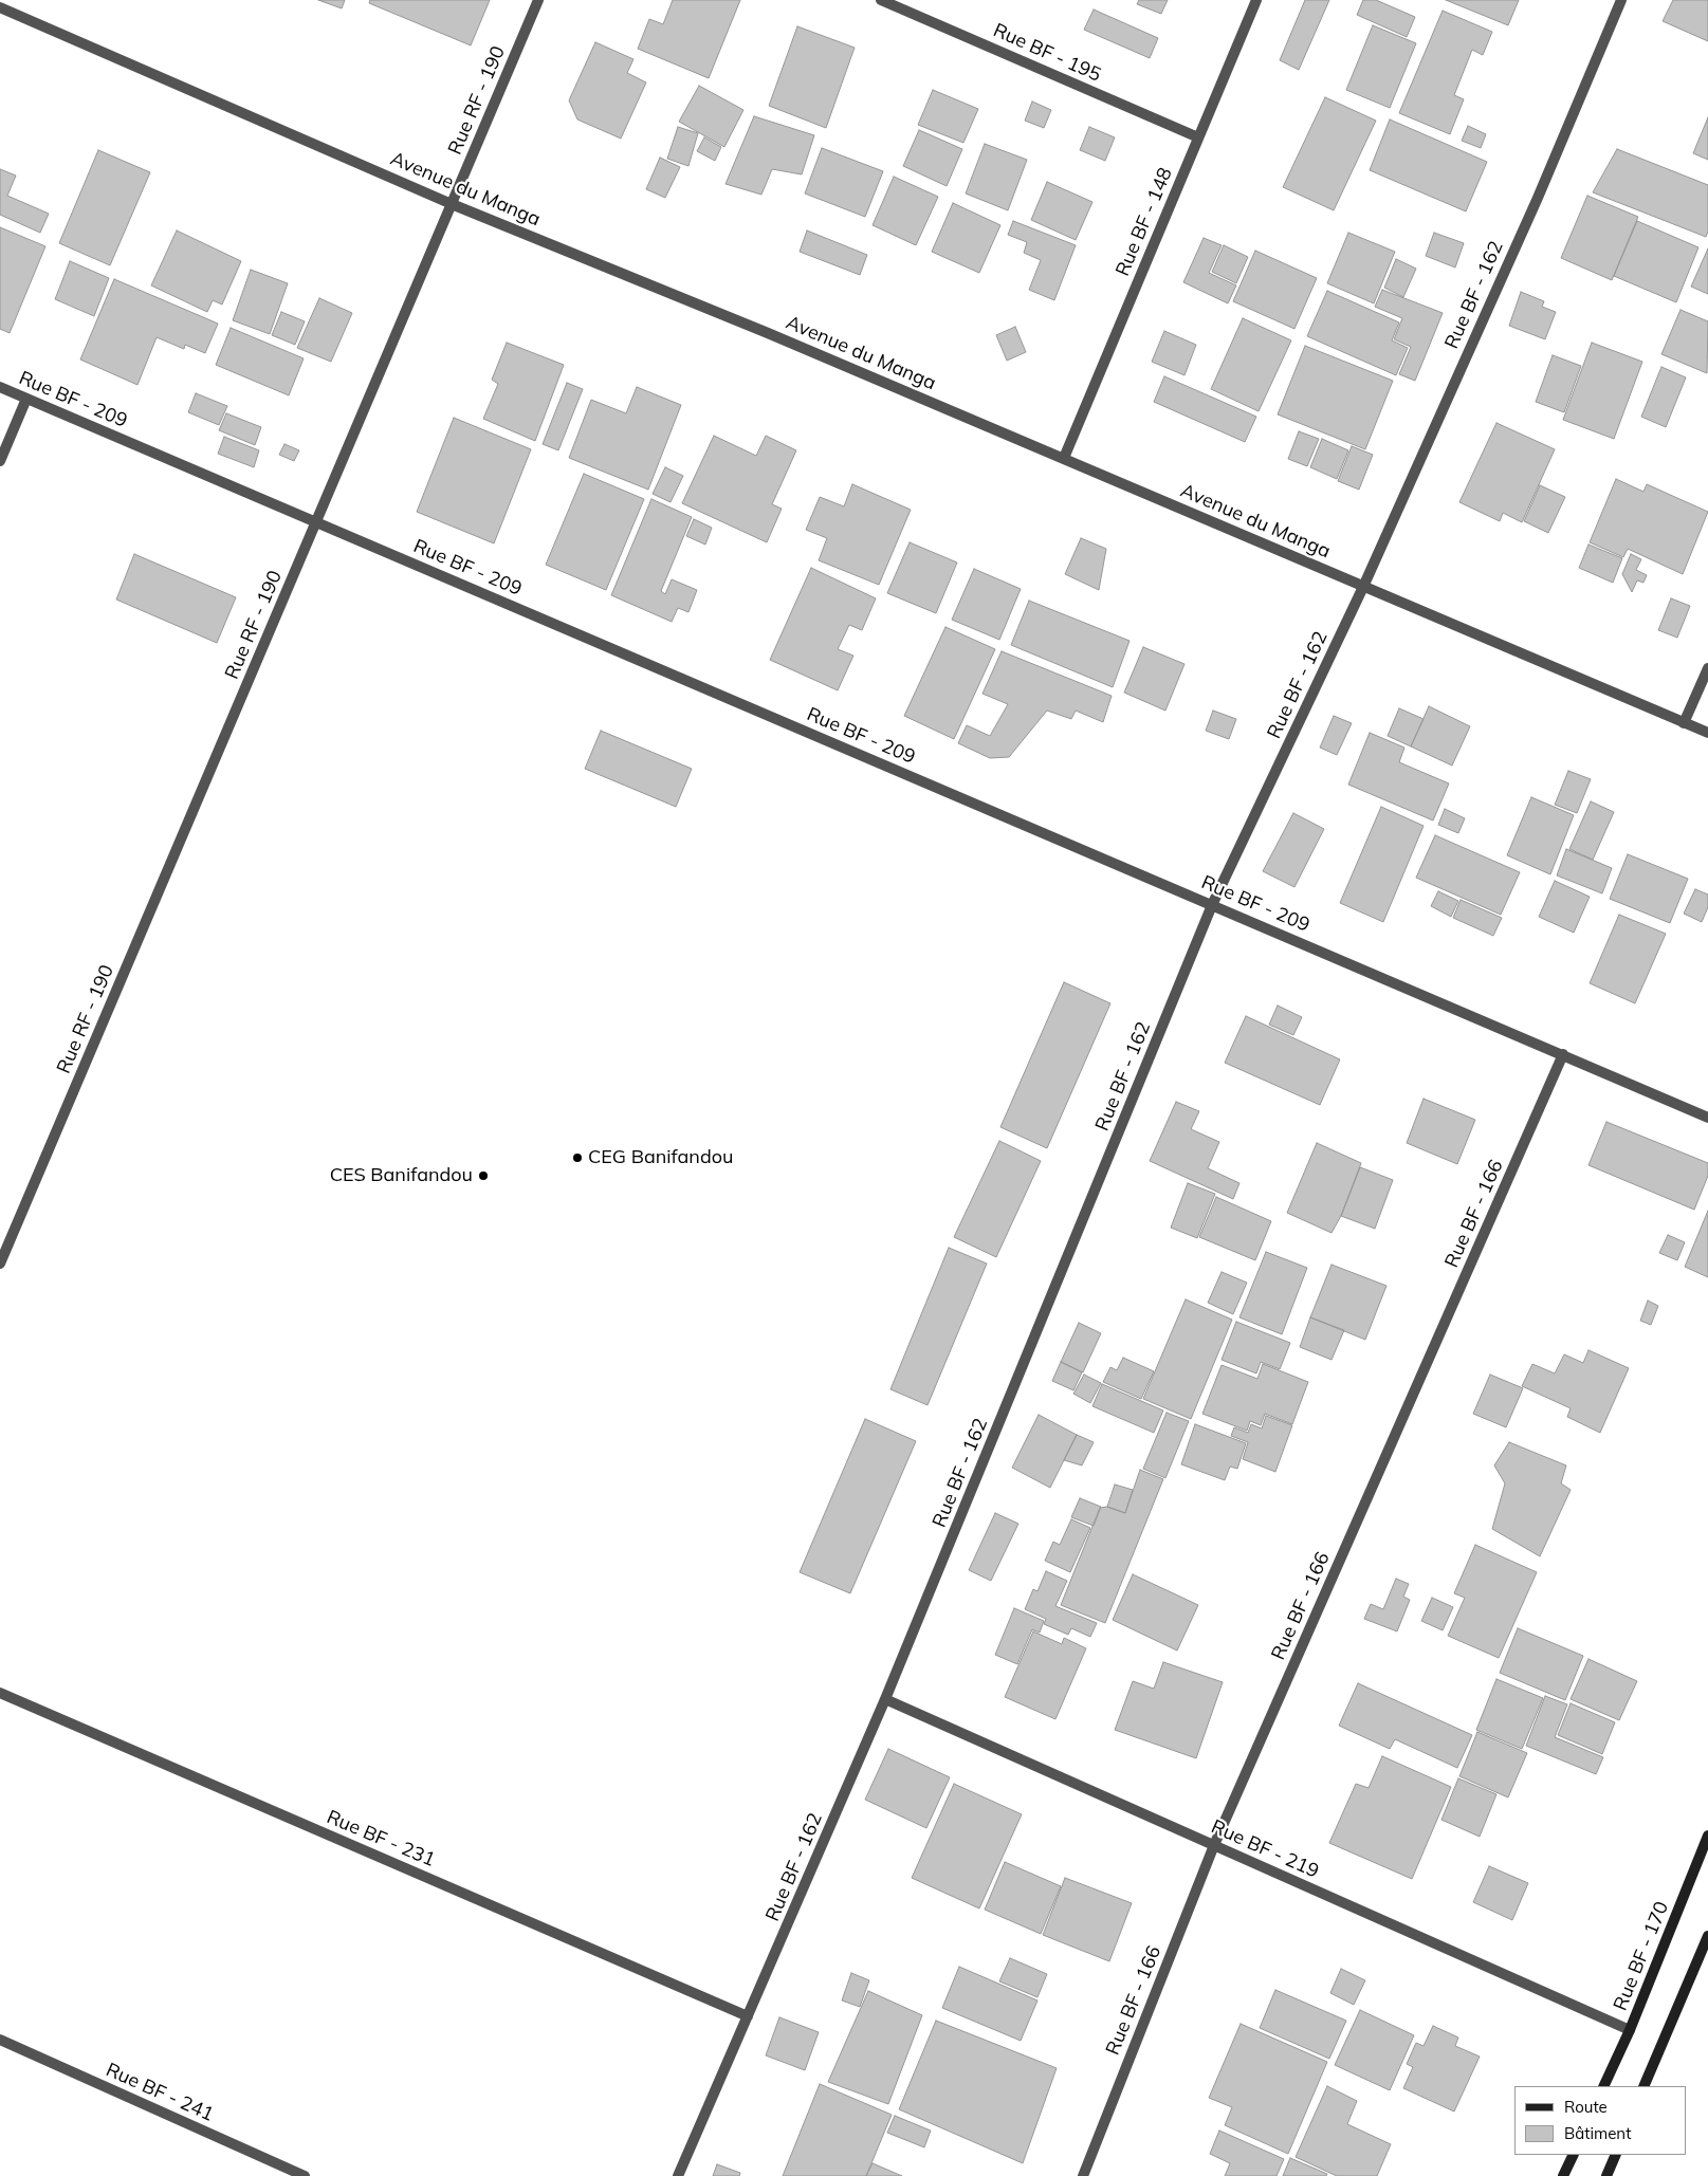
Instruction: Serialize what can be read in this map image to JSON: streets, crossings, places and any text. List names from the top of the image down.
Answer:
{
  "streets": {
    "main road": ["Rue BF - 170"],
    "street": [
      "Rue BF - 195",
      "Rue RF - 190",
      "Avenue du Manga",
      "Rue BF - 148",
      "Rue BF - 162",
      "Rue BF - 209",
      "Rue BF - 166",
      "Rue BF - 231",
      "Rue BF - 219",
      "Rue BF - 241"
    ]
  },
  "crossings": [
    ["Rue BF - 195", "Rue BF - 148"],
    ["Rue RF - 190", "Avenue du Manga"],
    ["Rue RF - 190", "Rue BF - 209"],
    ["Avenue du Manga", "Rue BF - 148"],
    ["Avenue du Manga", "Rue BF - 162"],
    ["Rue BF - 162", "Rue BF - 209"],
    ["Rue BF - 162", "Rue BF - 231"],
    ["Rue BF - 162", "Rue BF - 219"],
    ["Rue BF - 209", "Rue BF - 166"],
    ["Rue BF - 166", "Rue BF - 219"],
    ["Rue BF - 219", "Rue BF - 170"]
  ],
  "places": ["CEG Banifandou", "CES Banifandou"],
  "legend": ["Route", "Bâtiment"]
}
